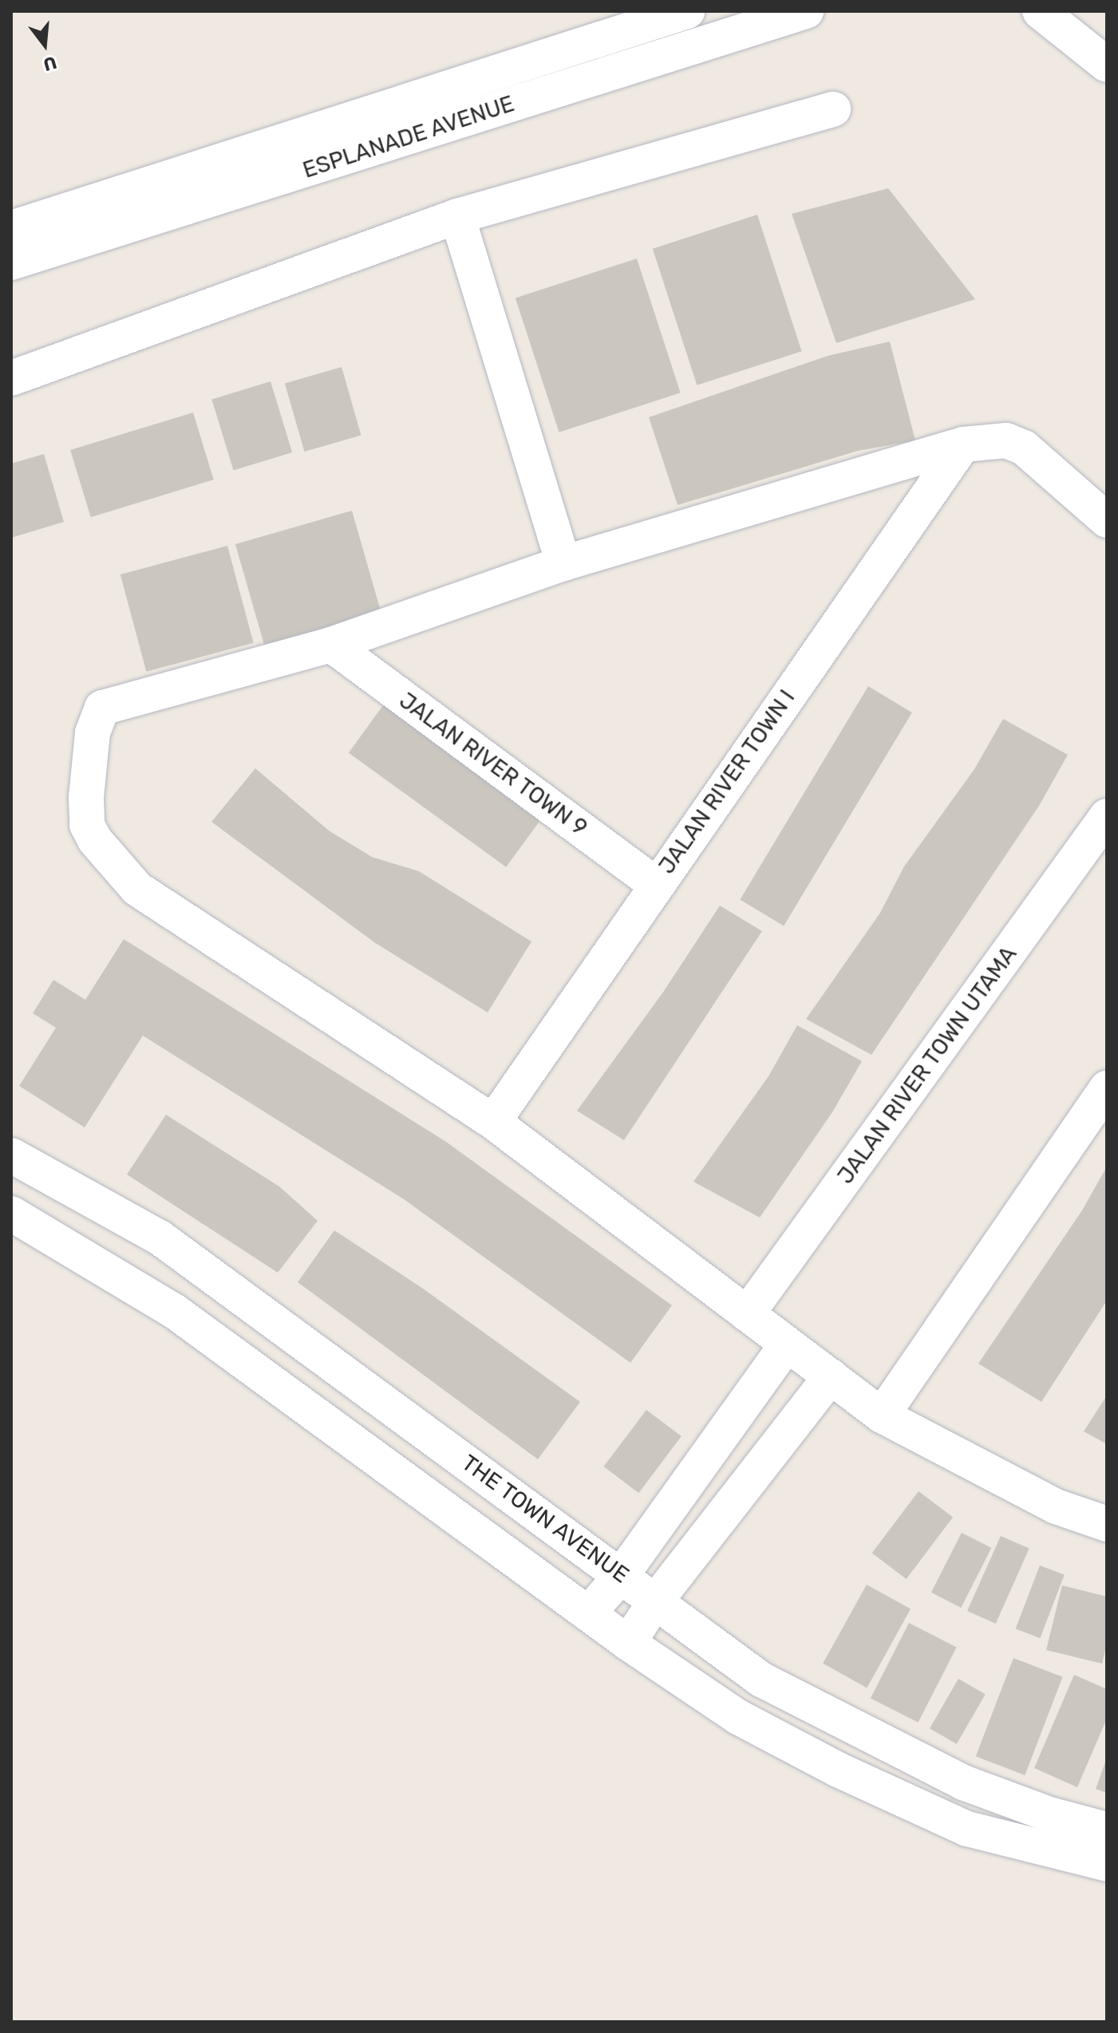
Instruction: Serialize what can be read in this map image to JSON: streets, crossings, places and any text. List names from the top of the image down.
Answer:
{
  "streets": {
    "street": [
      "ESPLANADE AVENUE",
      "JALAN RIVER TOWN 9",
      "JALAN RIVER TOWN I",
      "JALAN RIVER TOWN UTAMA",
      "THE TOWN AVENUE"
    ]
  },
  "crossings": [
    ["JALAN RIVER TOWN 9", "JALAN RIVER TOWN I"]
  ],
  "north": "bottom"
}
